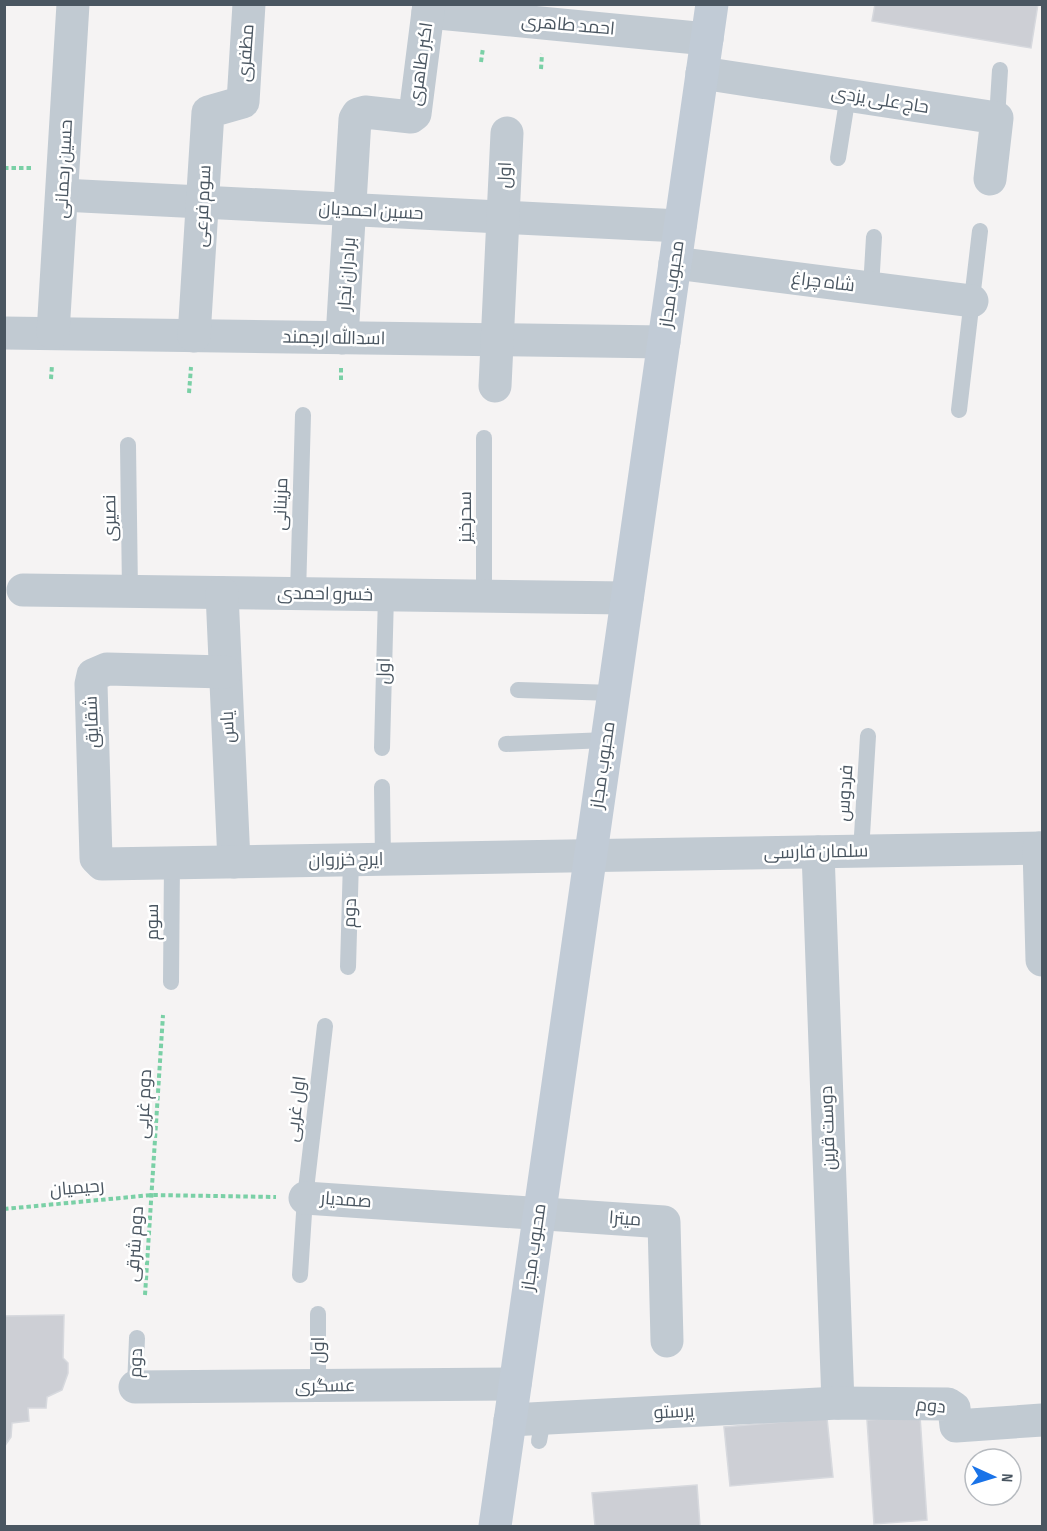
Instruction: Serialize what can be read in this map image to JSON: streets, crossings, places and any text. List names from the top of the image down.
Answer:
{
  "streets": {
    "main road": ["محبوب مجاز"],
    "street": [
      "احمد طاهری",
      "مظفری",
      "اکبر طاهری",
      "حاج علی یزدی",
      "حسین رحمانی",
      "اول",
      "سوم فرعی",
      "حسین احمدیان",
      "برادران نجار",
      "شاه چراغ",
      "اسدالله ارجمند",
      "خسرو احمدی",
      "شقایق",
      "یاس",
      "سلمان فارسی",
      "ایرج خزروان",
      "دوم",
      "دوست قرین",
      "صمدیار",
      "میترا",
      "عسگری",
      "پرستو"
    ],
    "lane": [
      "مزینانی",
      "سحرخیز",
      "نصیری",
      "فردوس",
      "سوم",
      "اول غربی"
    ],
    "path": ["دوم غربی", "رحیمیان", "دوم شرقی"]
  },
  "crossings": [
    ["احمد طاهری", "اکبر طاهری"],
    ["احمد طاهری", "محبوب مجاز"],
    ["مظفری", "سوم فرعی"],
    ["اکبر طاهری", "حسین احمدیان"],
    ["اکبر طاهری", "برادران نجار"],
    ["حاج علی یزدی", "محبوب مجاز"],
    ["حسین رحمانی", "حسین احمدیان"],
    ["حسین رحمانی", "اسدالله ارجمند"],
    ["اول", "حسین احمدیان"],
    ["اول", "اسدالله ارجمند"],
    ["اول", "خسرو احمدی"],
    ["اول", "عسگری"],
    ["سوم فرعی", "حسین احمدیان"],
    ["سوم فرعی", "اسدالله ارجمند"],
    ["حسین احمدیان", "برادران نجار"],
    ["حسین احمدیان", "محبوب مجاز"],
    ["برادران نجار", "اسدالله ارجمند"],
    ["شاه چراغ", "محبوب مجاز"],
    ["محبوب مجاز", "اسدالله ارجمند"],
    ["محبوب مجاز", "خسرو احمدی"],
    ["محبوب مجاز", "سلمان فارسی"],
    ["محبوب مجاز", "ایرج خزروان"],
    ["محبوب مجاز", "صمدیار"],
    ["محبوب مجاز", "میترا"],
    ["محبوب مجاز", "عسگری"],
    ["محبوب مجاز", "پرستو"],
    ["مزینانی", "خسرو احمدی"],
    ["سحرخیز", "خسرو احمدی"],
    ["نصیری", "خسرو احمدی"],
    ["خسرو احمدی", "یاس"],
    ["شقایق", "یاس"],
    ["شقایق", "ایرج خزروان"],
    ["یاس", "ایرج خزروان"],
    ["فردوس", "سلمان فارسی"],
    ["سلمان فارسی", "ایرج خزروان"],
    ["سلمان فارسی", "دوست قرین"],
    ["ایرج خزروان", "دوم"],
    ["ایرج خزروان", "سوم"],
    ["دوم", "دوست قرین"],
    ["دوم", "عسگری"],
    ["دوم", "پرستو"],
    ["دوم غربی", "رحیمیان"],
    ["دوم غربی", "صمدیار"],
    ["دوم غربی", "دوم شرقی"],
    ["اول غربی", "صمدیار"],
    ["دوست قرین", "پرستو"],
    ["رحیمیان", "صمدیار"],
    ["رحیمیان", "دوم شرقی"],
    ["صمدیار", "میترا"],
    ["صمدیار", "دوم شرقی"]
  ],
  "north": "right"
}
